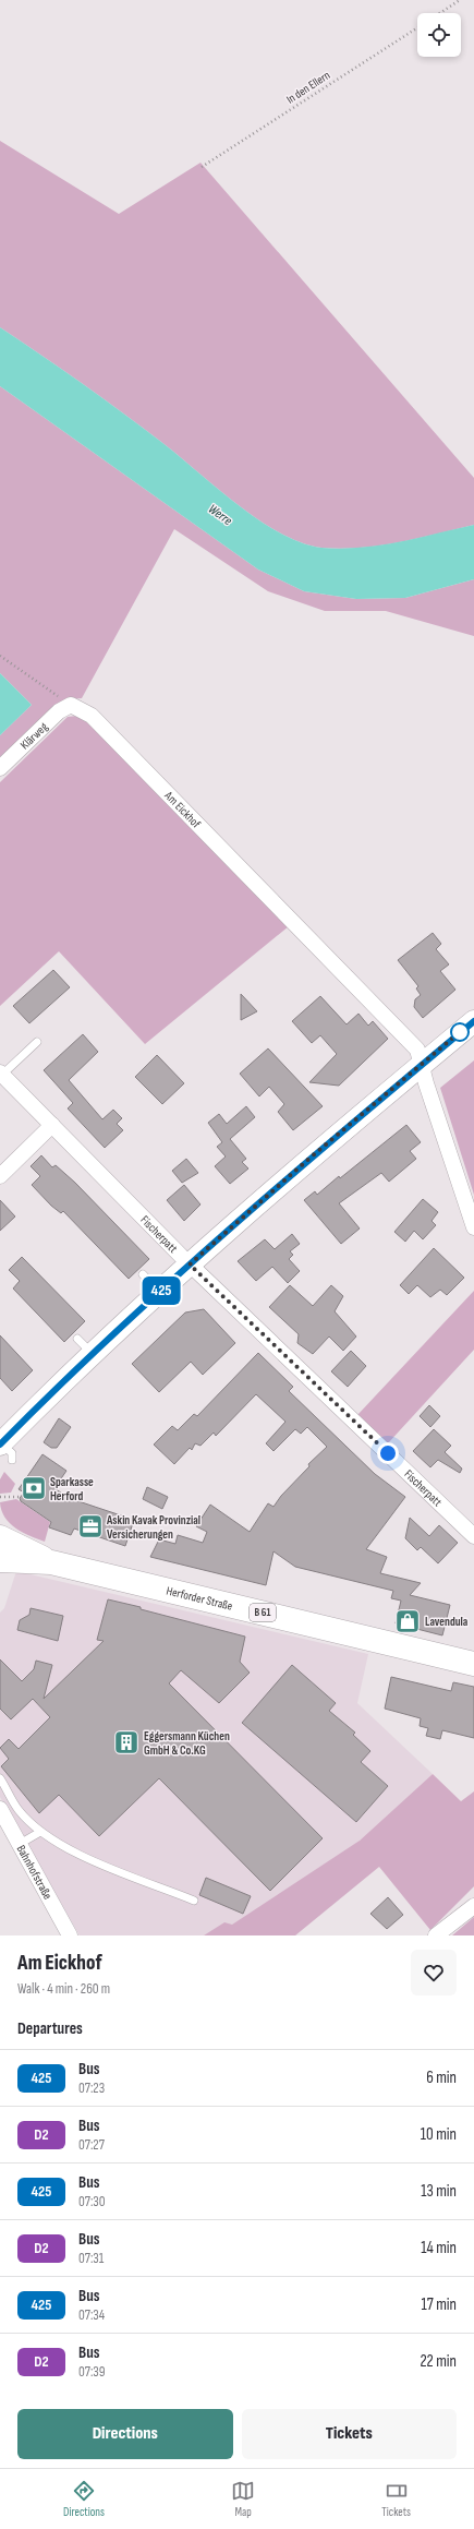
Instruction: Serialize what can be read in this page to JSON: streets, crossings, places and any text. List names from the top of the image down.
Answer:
{
  "streets": {
    "main road": ["Herforder Straße", "B 61"],
    "street": [
      "Klärweg",
      "Am Eickhof",
      "Fischerpatt",
      "Bahnhofstraße"
    ],
    "path": ["In den Ellern"]
  },
  "crossings": [
    ["Klärweg", "Am Eickhof"]
  ],
  "water": ["Werre"],
  "places": {
    "bank": ["Sparkasse Herford"],
    "office": ["Askin Kavak Provinzial Versicherungen"],
    "shop": ["Lavendula"],
    "building": ["Eggersmann Küchen GmbH & Co.KG"]
  },
  "lines": ["bus line 425"],
  "page": {
    "on_map": "425",
    "heading": [
      ["Am Eickhof", "Walk · 4 min · 260 m"],
      "Departures"
    ],
    "list": [
      {
        "mark": "425",
        "name": "Bus",
        "note": "07:23",
        "value": "6 min"
      },
      {
        "mark": "D2",
        "name": "Bus",
        "note": "07:27",
        "value": "10 min"
      },
      {
        "mark": "425",
        "name": "Bus",
        "note": "07:30",
        "value": "13 min"
      },
      {
        "mark": "D2",
        "name": "Bus",
        "note": "07:31",
        "value": "14 min"
      },
      {
        "mark": "425",
        "name": "Bus",
        "note": "07:34",
        "value": "17 min"
      },
      {
        "mark": "D2",
        "name": "Bus",
        "note": "07:39",
        "value": "22 min"
      }
    ],
    "buttons": ["Directions", "Tickets"],
    "tabs": ["Directions", "Map", "Tickets"]
  }
}
